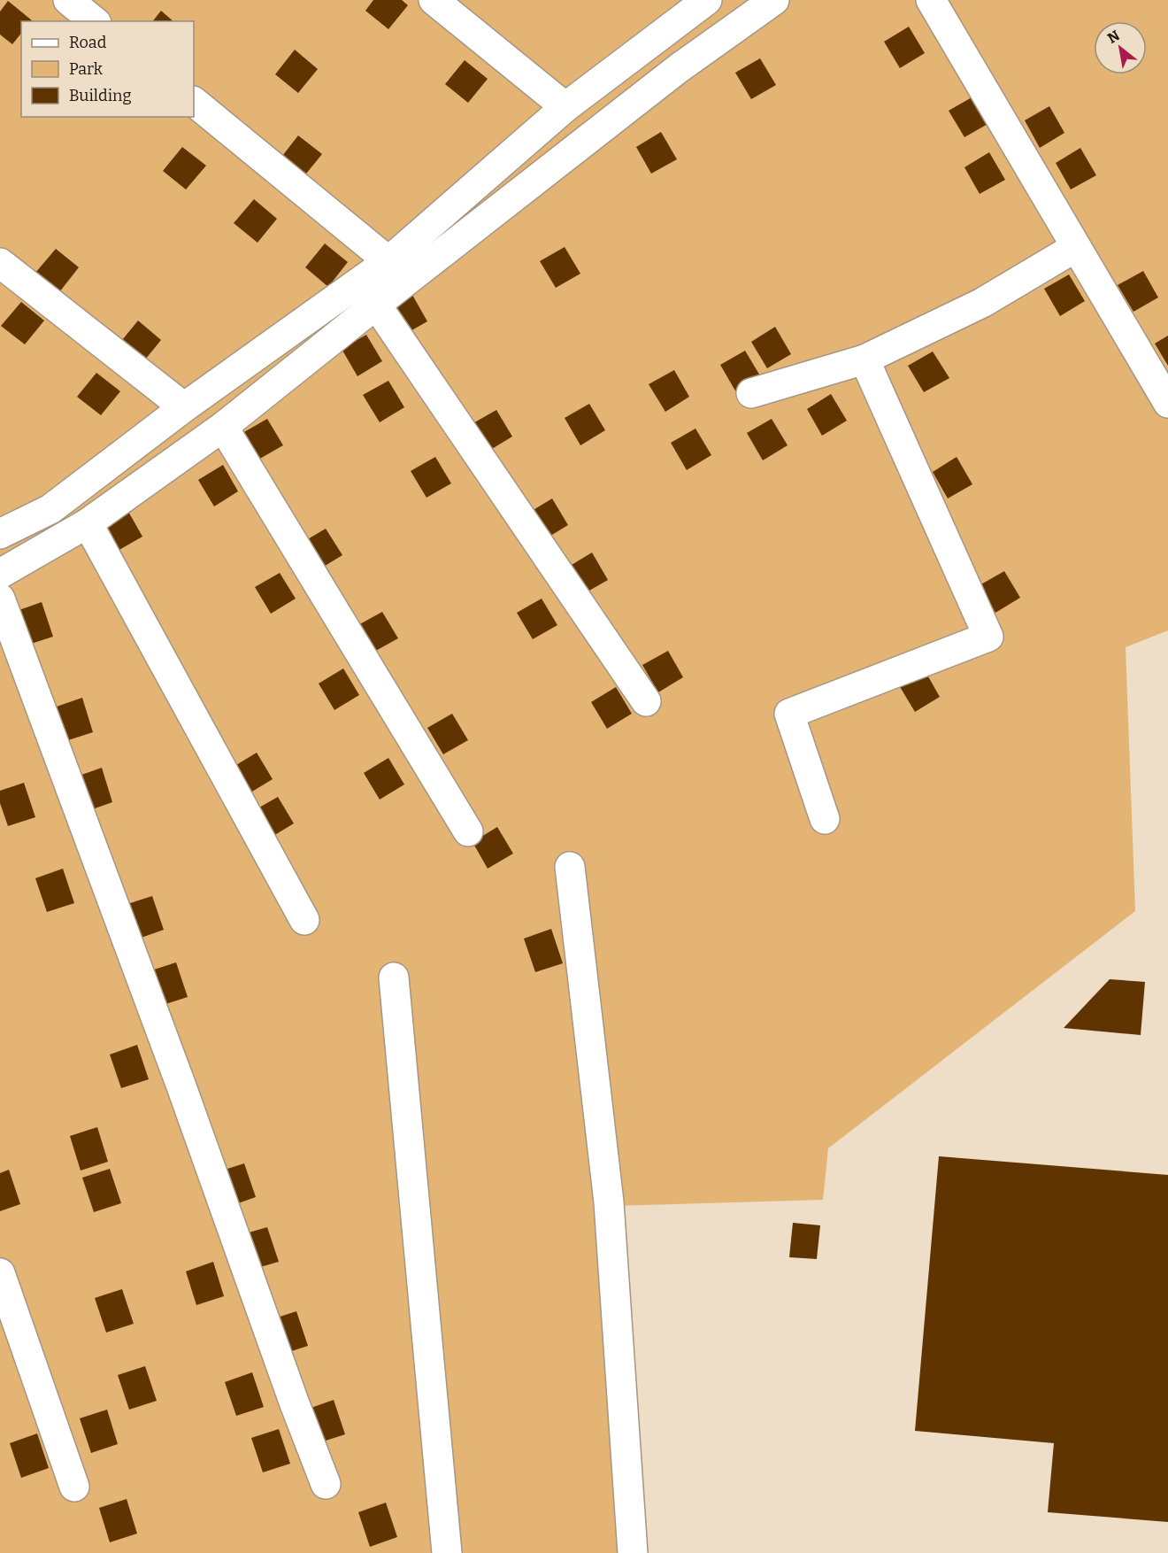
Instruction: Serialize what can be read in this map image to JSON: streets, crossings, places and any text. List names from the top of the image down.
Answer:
{
  "legend": ["Road", "Park", "Building"],
  "north": "top left"
}
